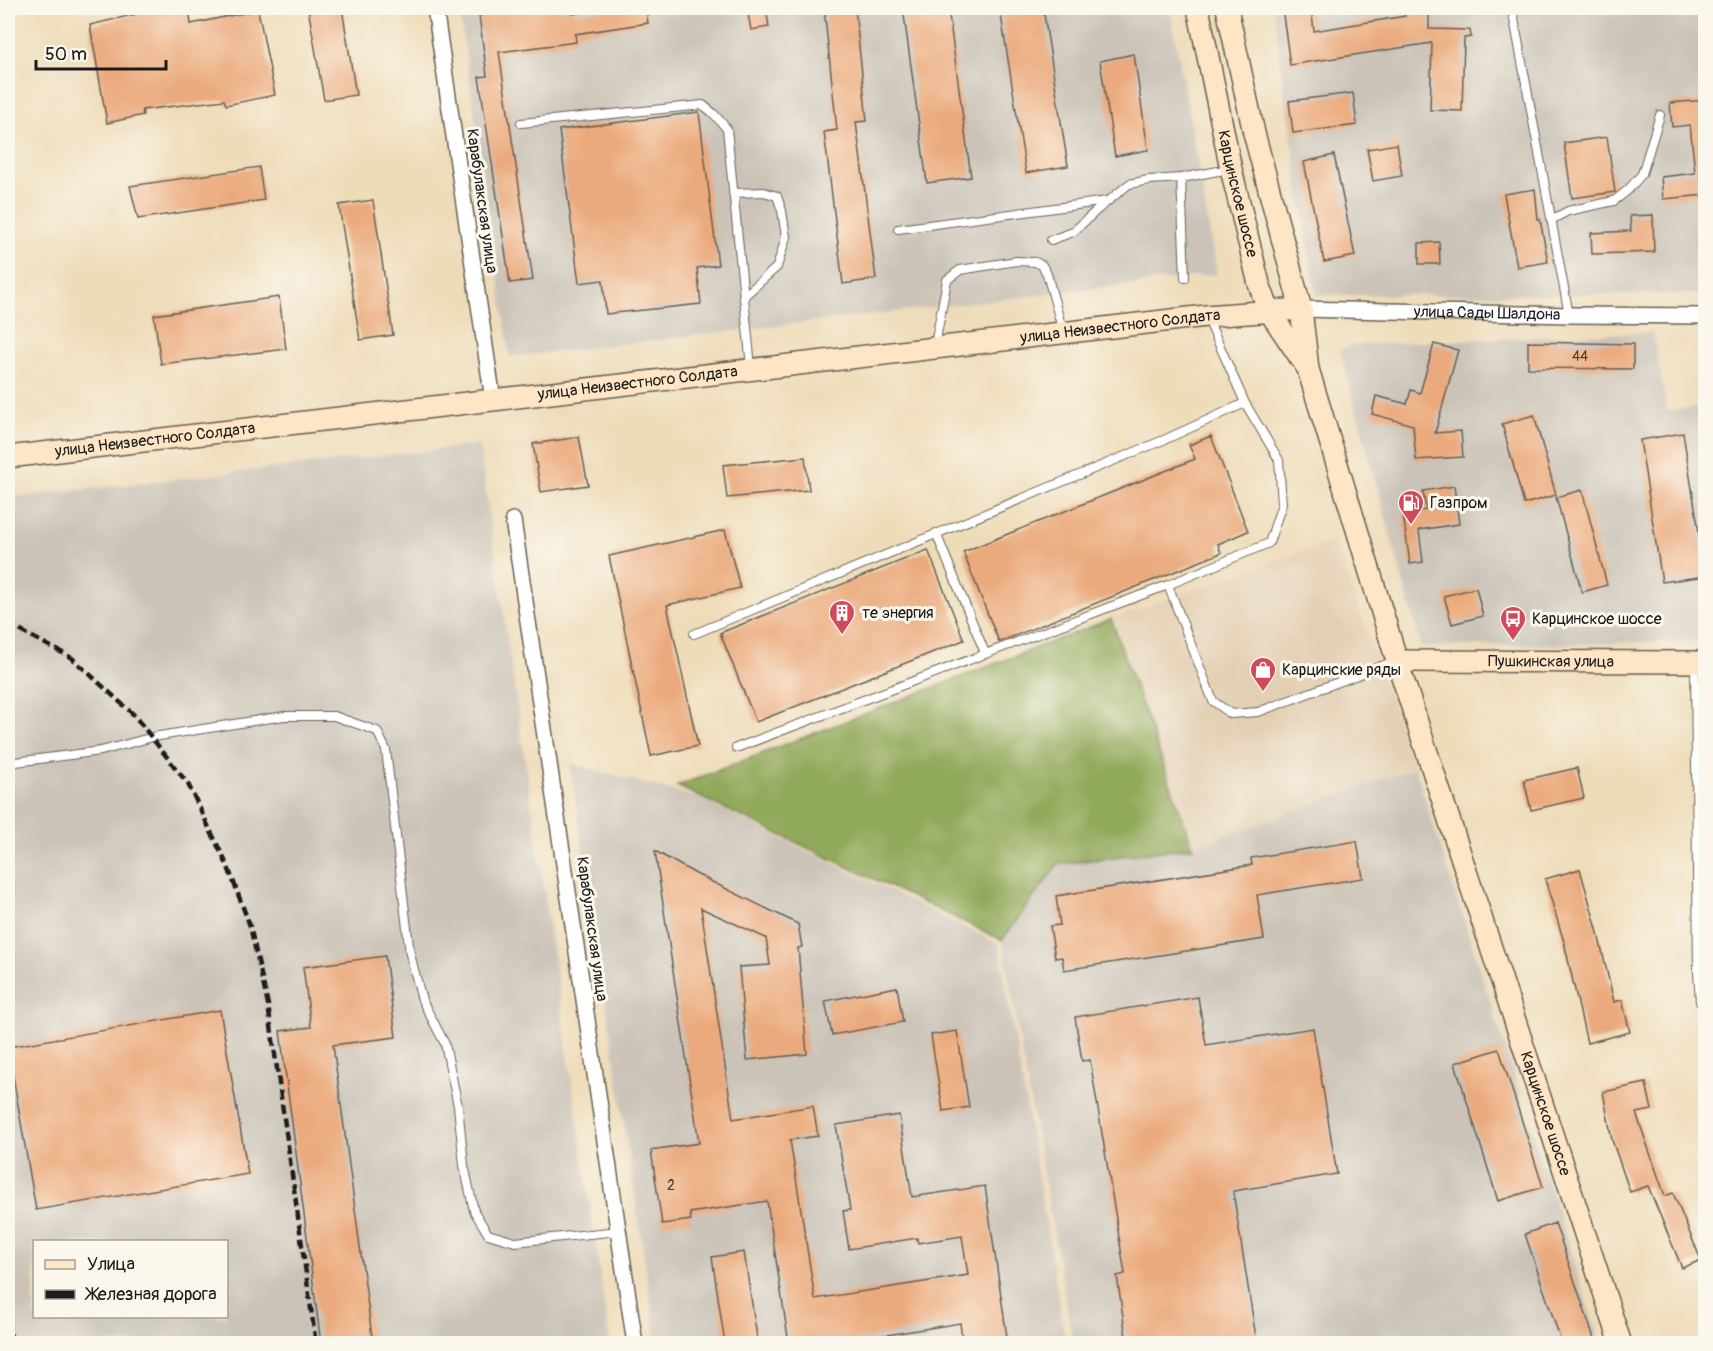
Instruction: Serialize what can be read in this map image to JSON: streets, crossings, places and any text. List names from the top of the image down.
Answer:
{
  "streets": {
    "main road": [
      "Карцинское шоссе",
      "улица Сады Шалдона",
      "улица Неизвестного Солдата",
      "Пушкинская улица"
    ],
    "street": ["Карабулакская улица"]
  },
  "crossings": [
    ["Карцинское шоссе", "улица Сады Шалдона"],
    ["Карцинское шоссе", "улица Неизвестного Солдата"],
    ["Карцинское шоссе", "Пушкинская улица"],
    ["Карабулакская улица", "улица Неизвестного Солдата"],
    ["улица Сады Шалдона", "улица Неизвестного Солдата"]
  ],
  "places": {
    "fuel station": ["Газпром"],
    "building": ["те энергия"],
    "bus stop": ["Карцинское шоссе"],
    "shop": ["Карцинские ряды"]
  },
  "house_numbers": ["44", "2"],
  "legend": ["Улица", "Железная дорога"],
  "scale_bar": "50 m"
}
